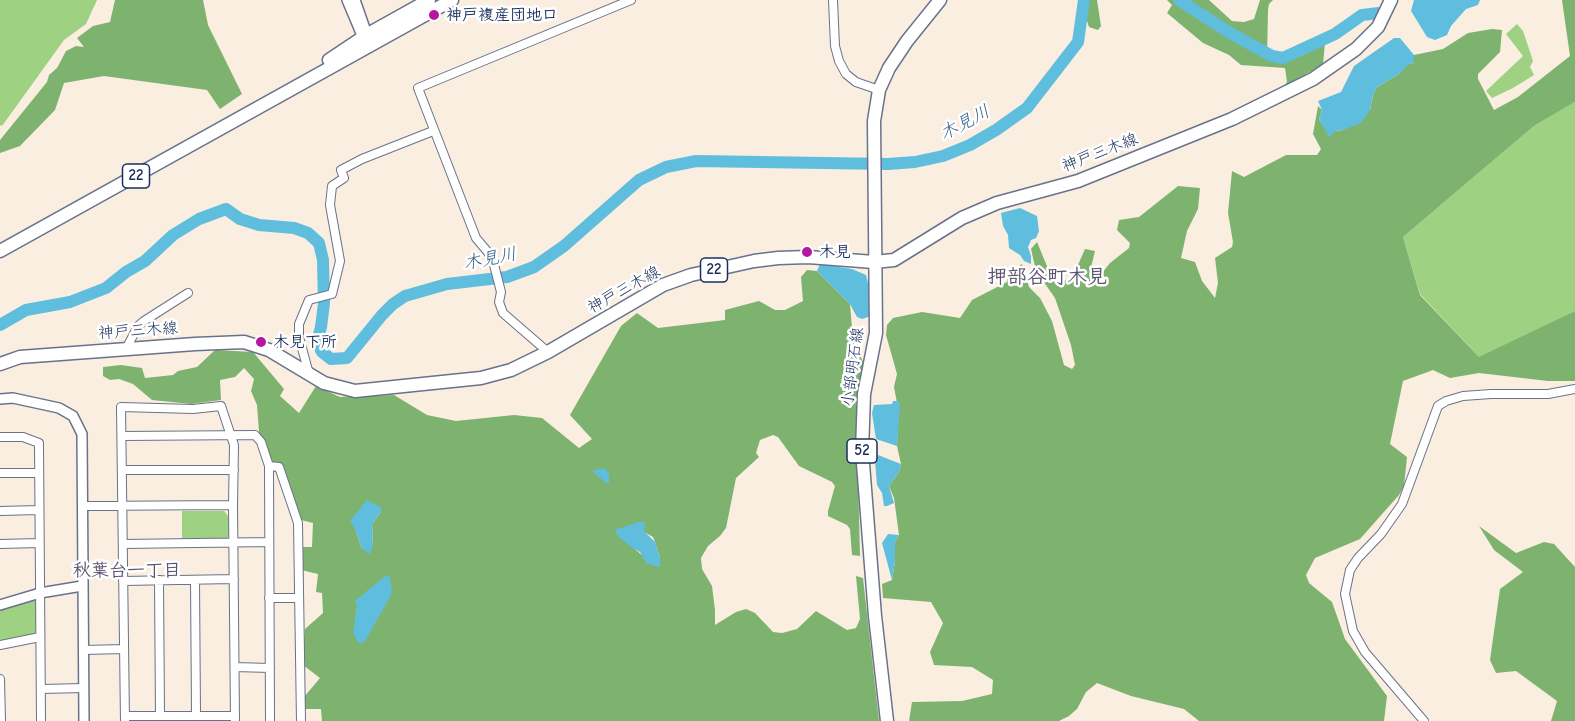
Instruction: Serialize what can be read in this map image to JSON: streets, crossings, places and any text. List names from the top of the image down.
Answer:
{
  "streets": {
    "main road": [
      "神戸三木線",
      "22",
      "小部明石線",
      "52"
    ]
  },
  "crossings": [
    ["神戸三木線", "小部明石線"]
  ],
  "districts": ["押部谷町木見", "秋葉台一丁目"],
  "water": ["木見川"],
  "places": ["神戸複産団地口", "木見", "木見下所"]
}
